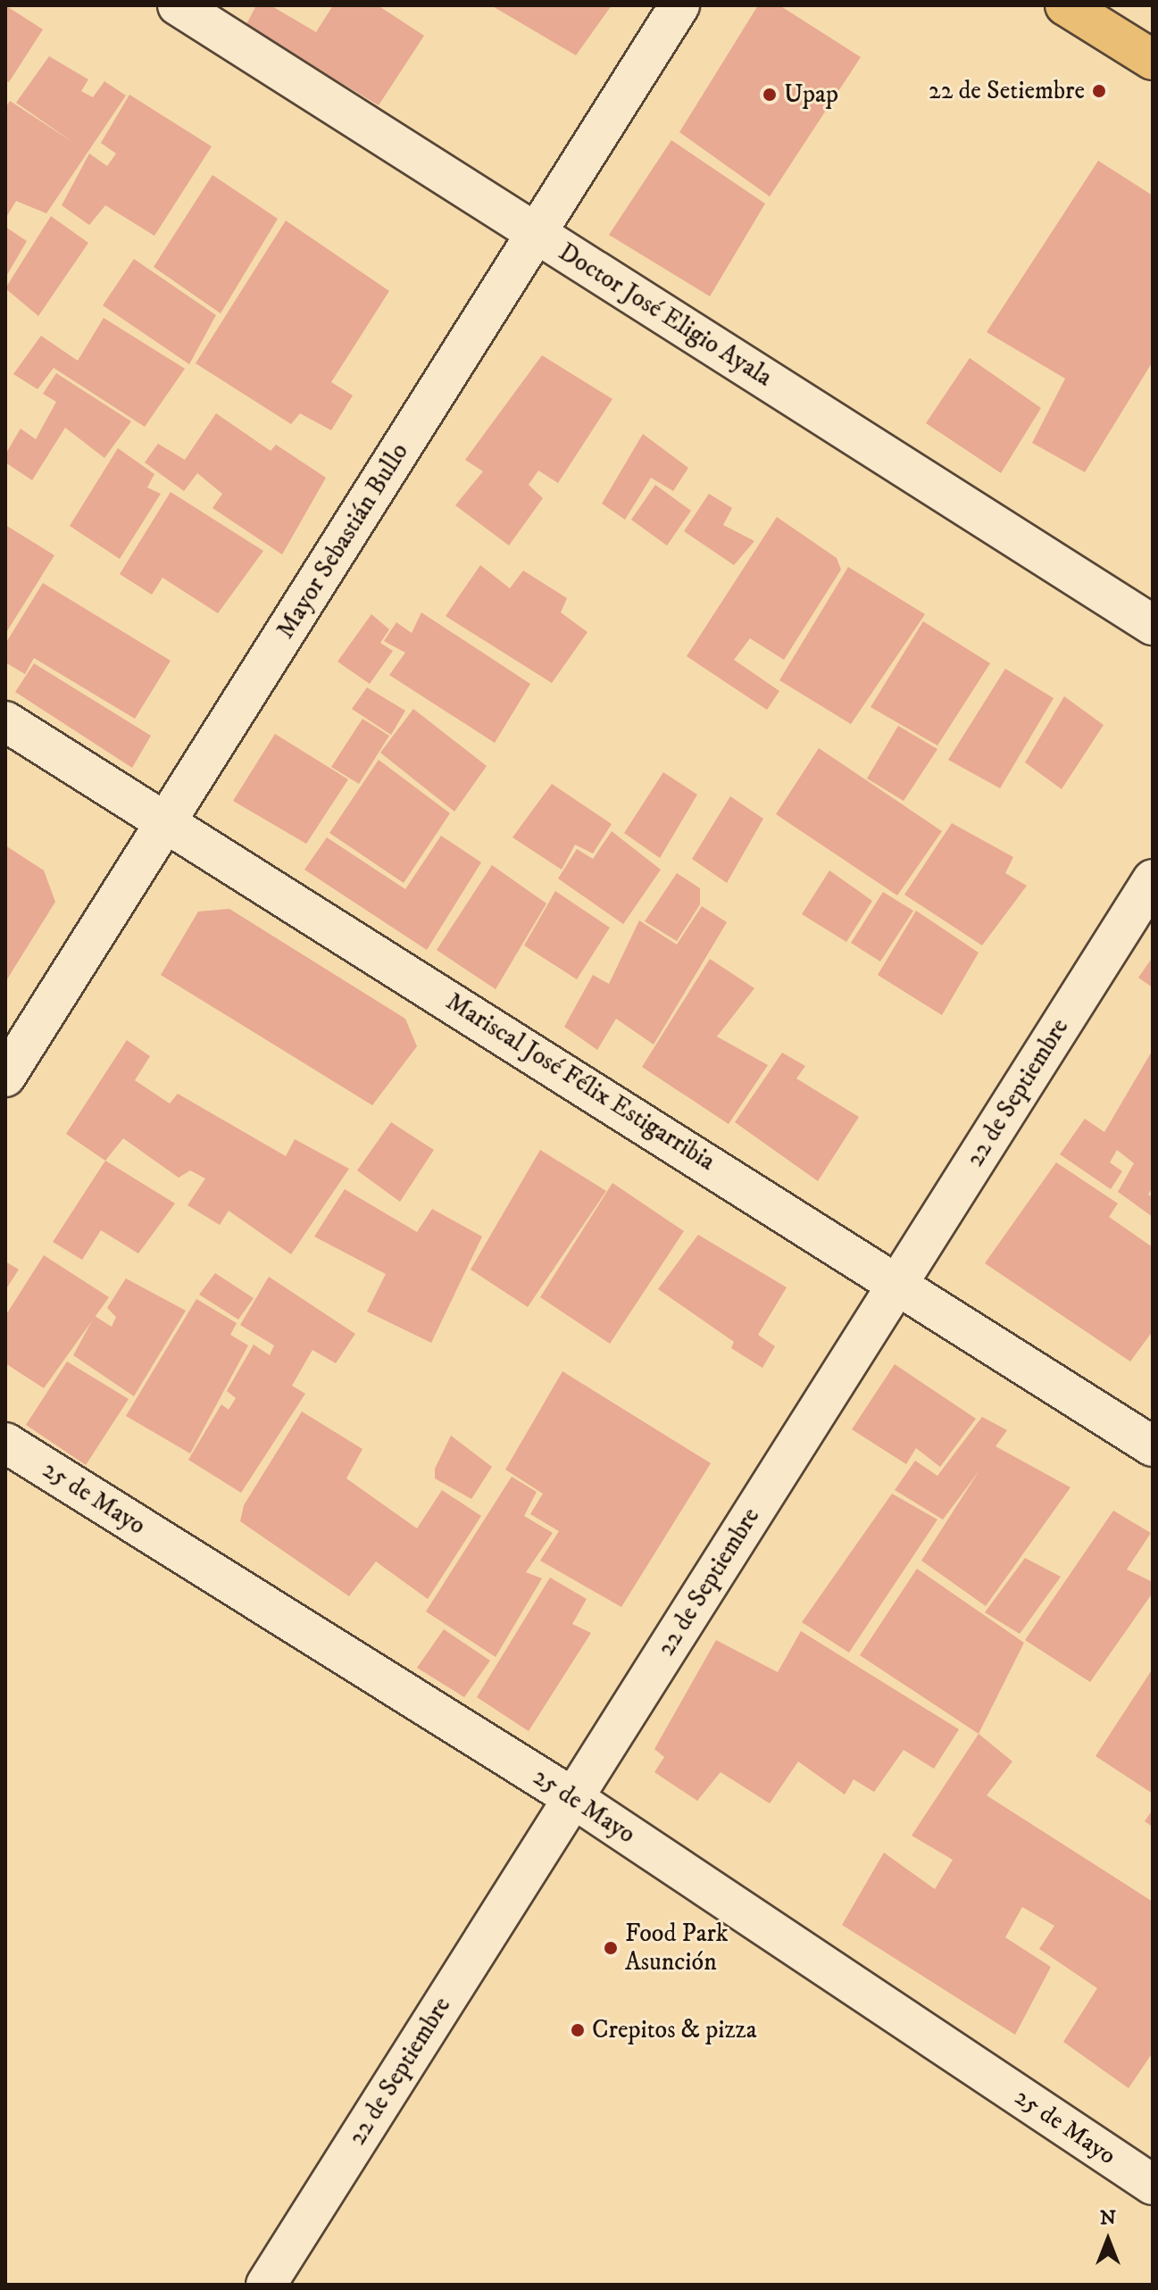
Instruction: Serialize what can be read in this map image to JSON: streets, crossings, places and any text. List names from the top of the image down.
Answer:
{
  "streets": {
    "street": [
      "Doctor José Eligio Ayala",
      "Mayor Sebastián Bullo",
      "Mariscal José Félix Estigarribia",
      "22 de Septiembre",
      "25 de Mayo"
    ]
  },
  "crossings": [
    ["Doctor José Eligio Ayala", "Mayor Sebastián Bullo"],
    ["Mayor Sebastián Bullo", "Mariscal José Félix Estigarribia"],
    ["Mariscal José Félix Estigarribia", "22 de Septiembre"],
    ["22 de Septiembre", "25 de Mayo"]
  ],
  "places": [
    "22 de Setiembre",
    "Upap",
    "Food Park Asunción",
    "Crepitos & pizza"
  ],
  "north": "top"
}
